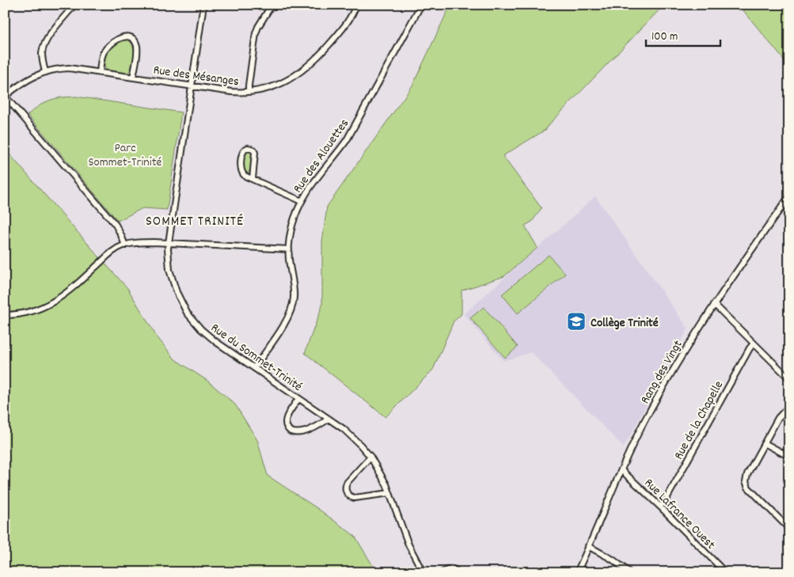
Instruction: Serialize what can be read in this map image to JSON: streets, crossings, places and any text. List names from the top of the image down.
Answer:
{
  "streets": {
    "street": [
      "Rue des Mésanges",
      "Rue des Alouettes",
      "Rue du Sommet-Trinité",
      "Rang des Vingt",
      "Rue de la Chapelle",
      "Rue Lafrance Ouest"
    ]
  },
  "crossings": [
    ["Rue des Mésanges", "Rue du Sommet-Trinité"],
    ["Rue des Alouettes", "Rue du Sommet-Trinité"],
    ["Rang des Vingt", "Rue Lafrance Ouest"],
    ["Rue de la Chapelle", "Rue Lafrance Ouest"]
  ],
  "districts": ["SOMMET TRINITÉ"],
  "parks": ["Parc Sommet-Trinité"],
  "places": {
    "school or university": ["Collège Trinité"]
  },
  "scale_bar": "100 m"
}
